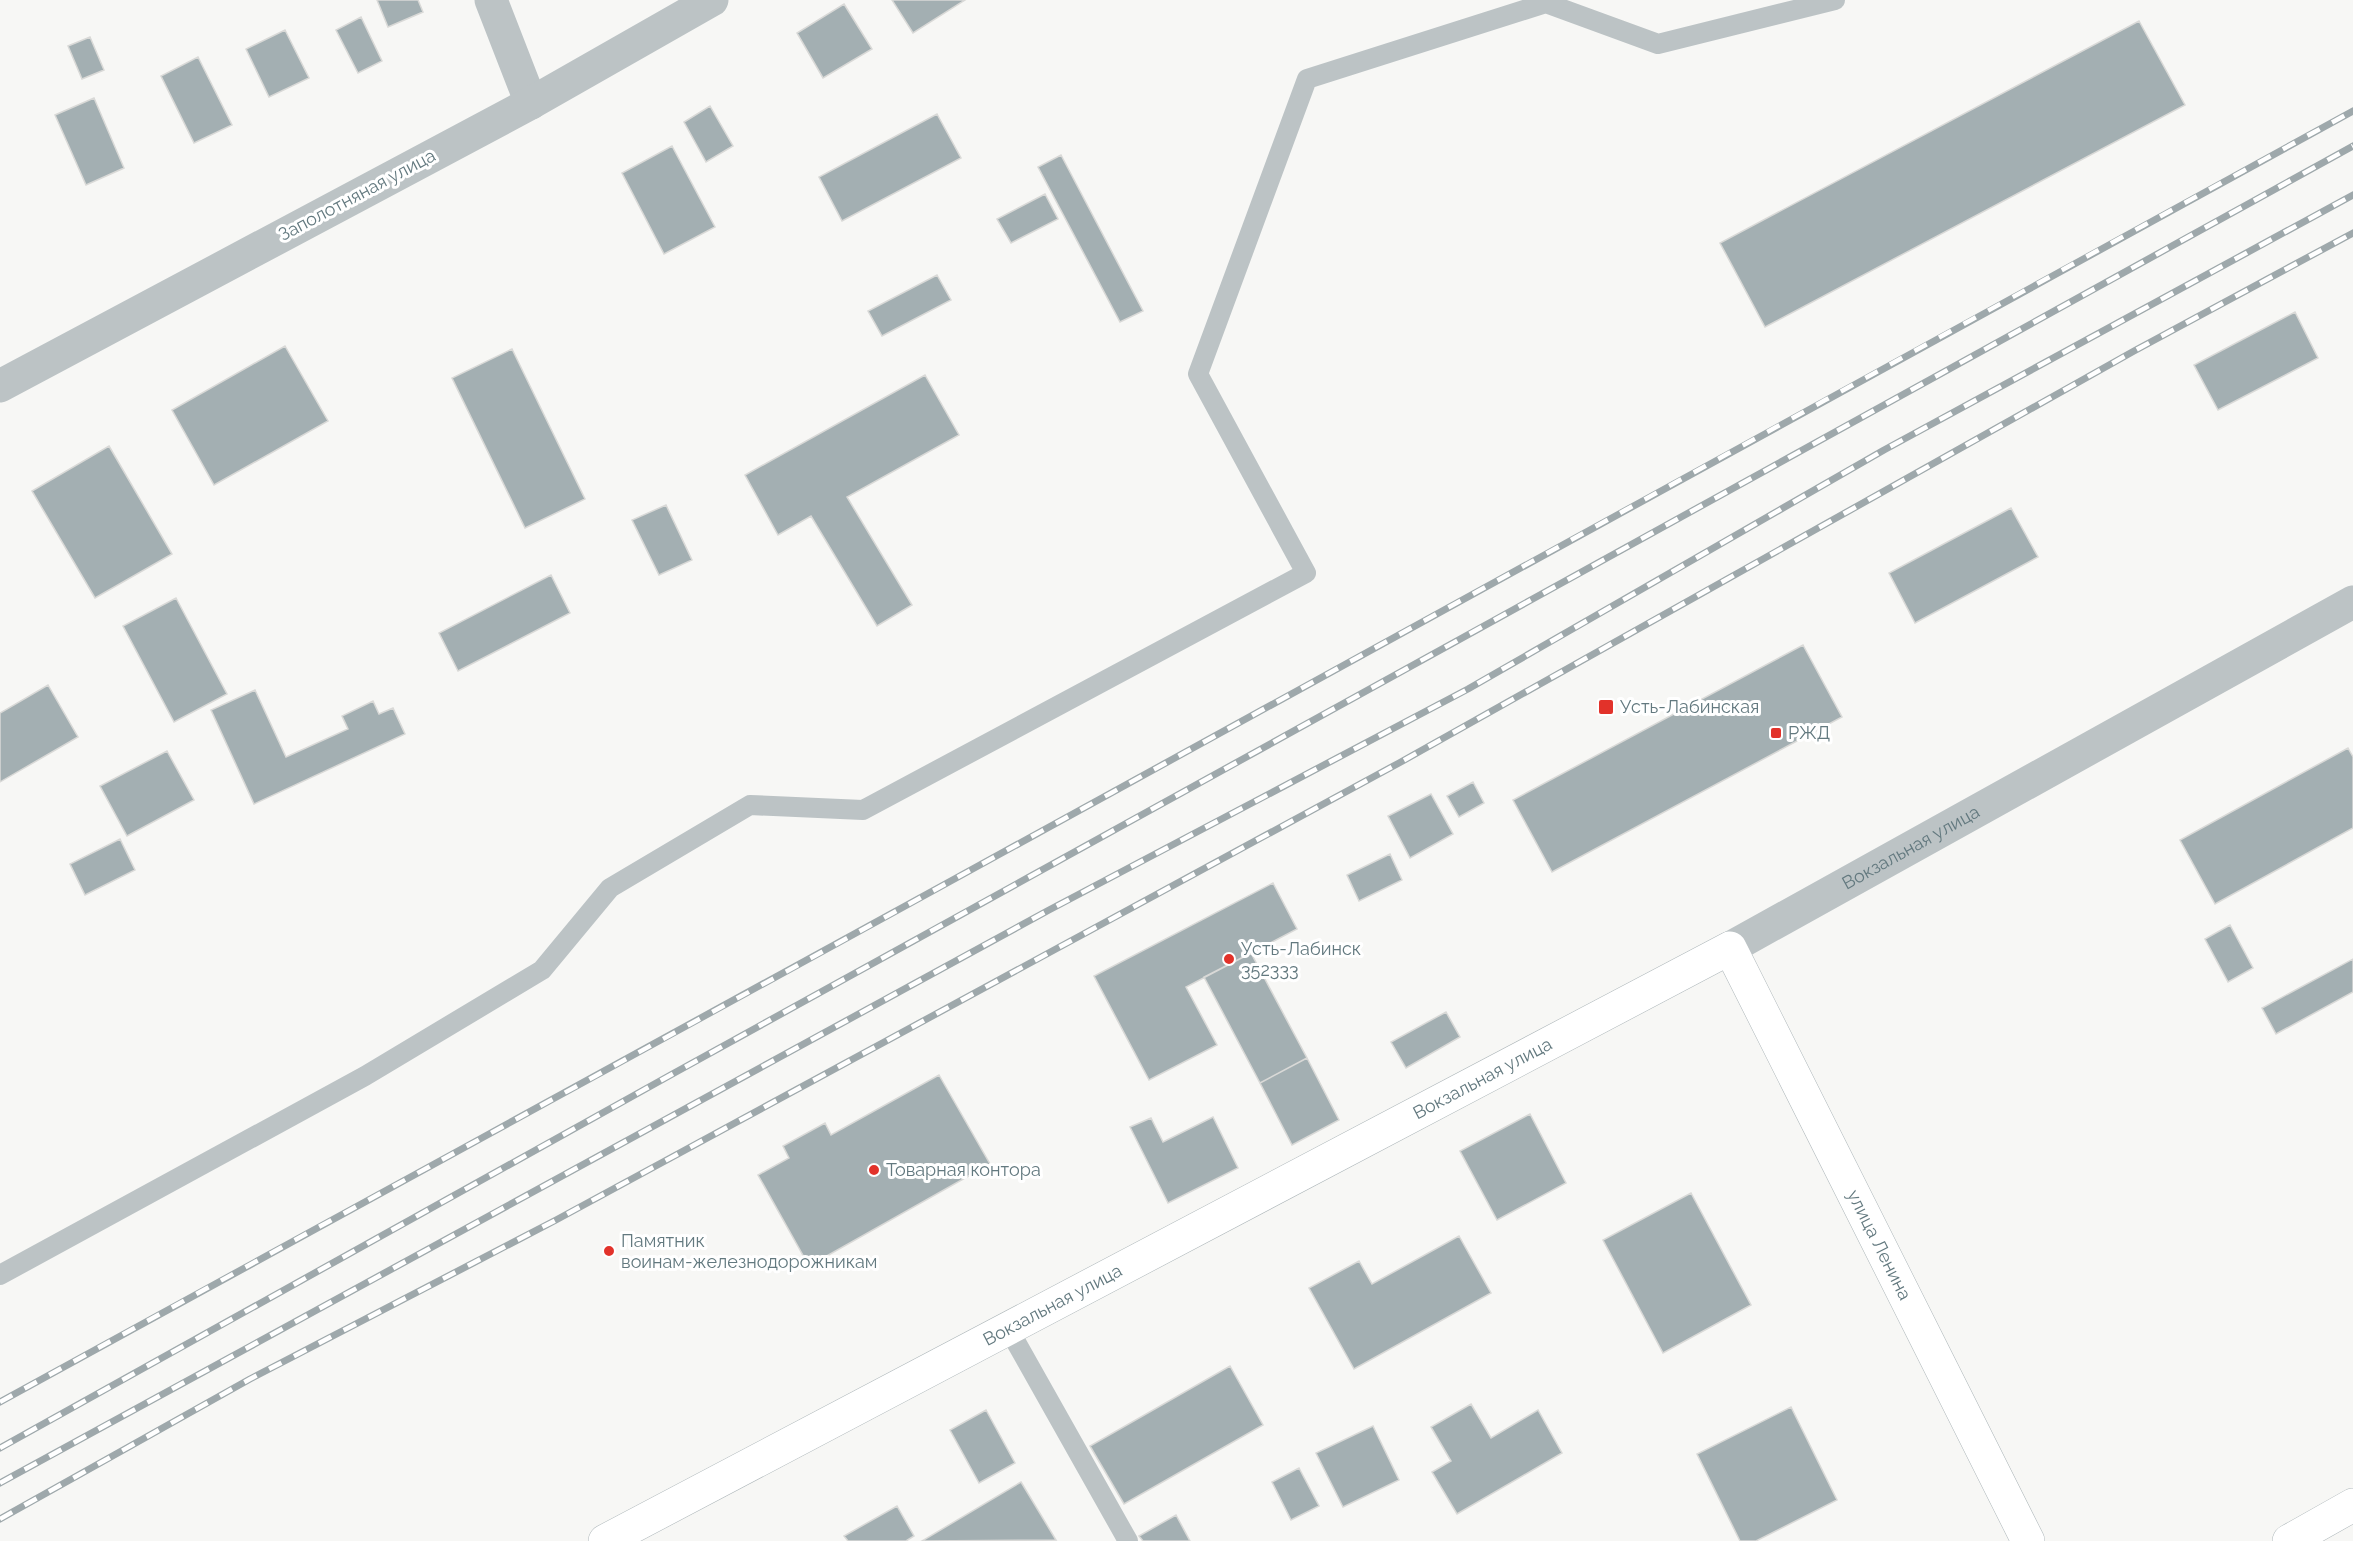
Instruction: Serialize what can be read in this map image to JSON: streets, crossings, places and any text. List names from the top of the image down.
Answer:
{
  "streets": {
    "street": ["Заполотняная улица", "Вокзальная улица", "улица Ленина"]
  },
  "crossings": [
    ["Вокзальная улица", "улица Ленина"]
  ],
  "places": {
    "transit": ["Усть-Лабинская", "РЖД"],
    "other": ["Усть-Лабинск 352333", "Товарная контора", "Памятник воинам-железнодорожникам"]
  }
}
